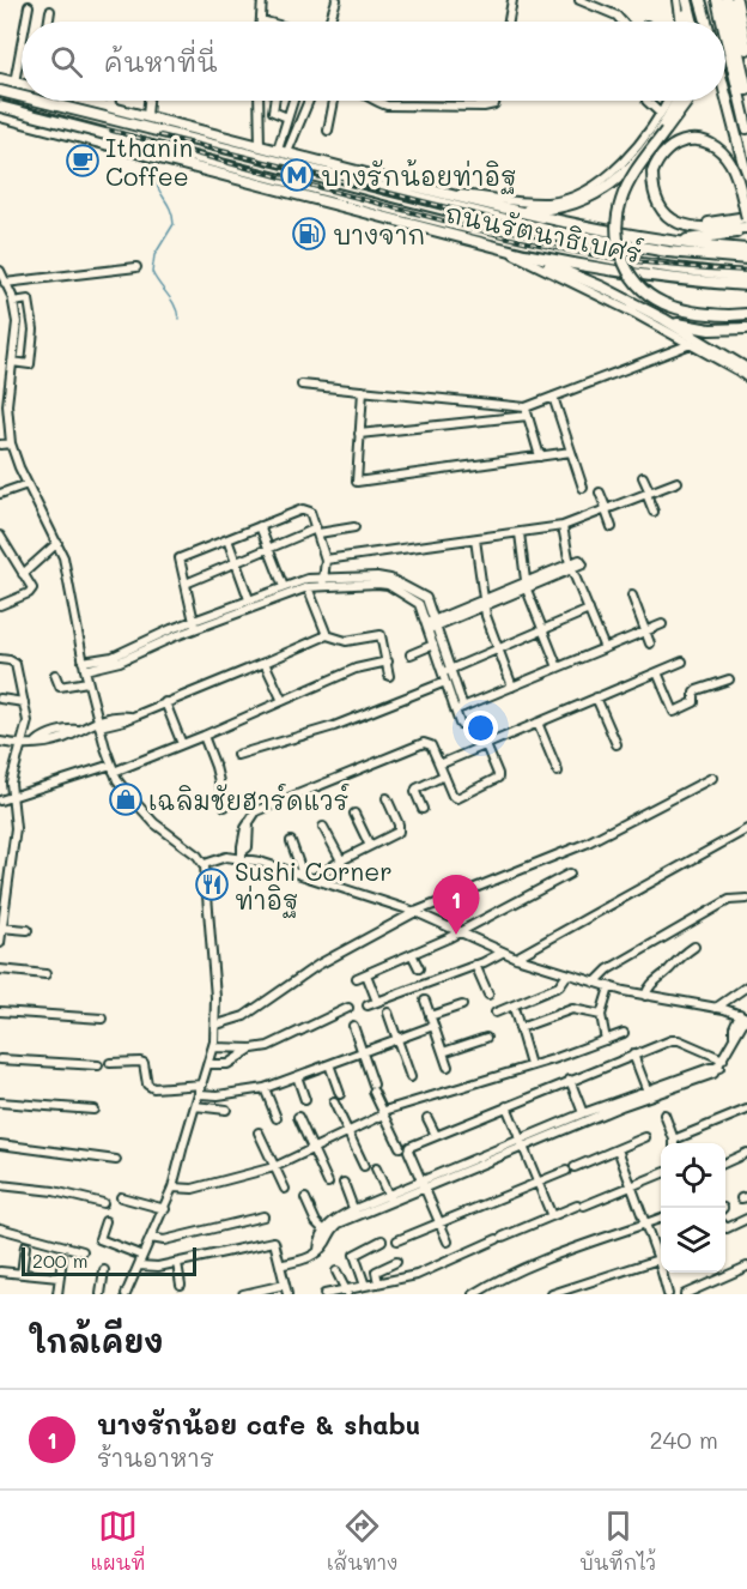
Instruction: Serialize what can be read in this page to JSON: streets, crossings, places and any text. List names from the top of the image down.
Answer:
{
  "streets": {
    "main road": ["ถนนรัตนาธิเบศร์"]
  },
  "places": {
    "cafe": ["Ithanin Coffee"],
    "metro station": ["บางรักน้อยท่าอิฐ"],
    "fuel station": ["บางจาก"],
    "shop": ["เฉลิมชัยฮาร์ดแวร์"],
    "restaurant": ["Sushi Corner ท่าอิฐ"]
  },
  "scale_bar": "200 m",
  "page": {
    "search": "ค้นหาที่นี่",
    "pins": "1",
    "scale": "200 m",
    "heading": "ใกล้เคียง",
    "list": [
      {
        "mark": "1",
        "name": "บางรักน้อย cafe & shabu",
        "note": "ร้านอาหาร",
        "value": "240 m"
      }
    ],
    "nav": ["แผนที่", "เส้นทาง", "บันทึกไว้"]
  }
}
